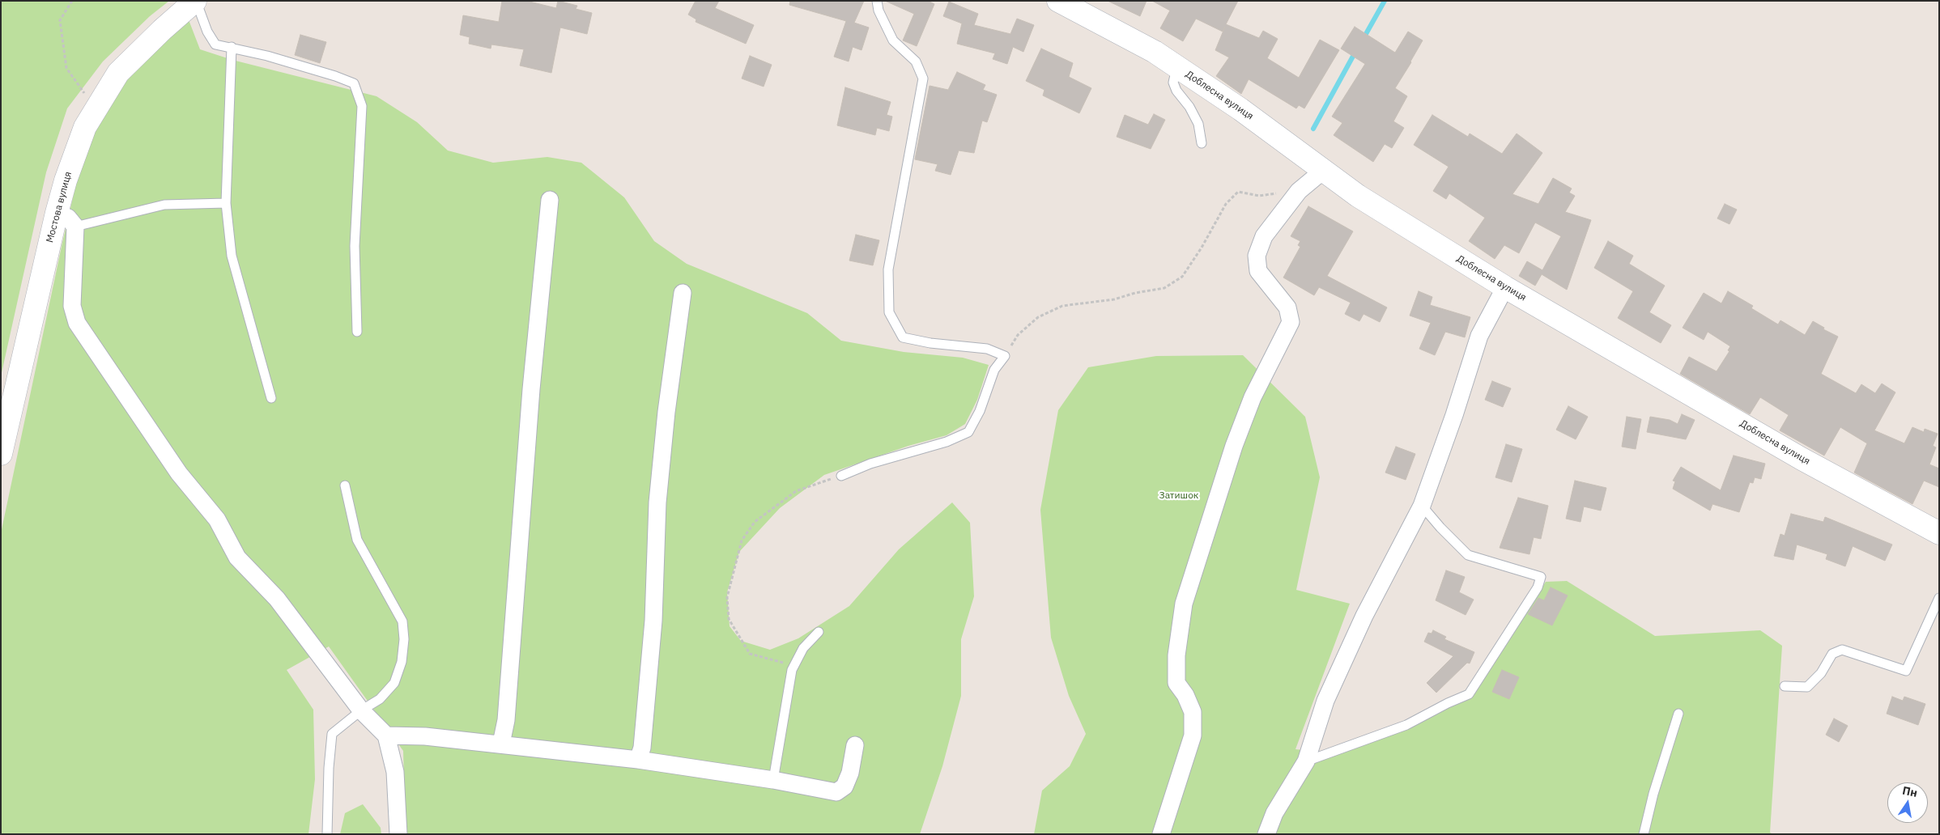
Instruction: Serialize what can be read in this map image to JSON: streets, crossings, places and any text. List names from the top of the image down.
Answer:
{
  "streets": {
    "street": ["Доблесна вулиця", "Мостова вулиця"]
  },
  "parks": ["Затишок"],
  "north": "top"
}
